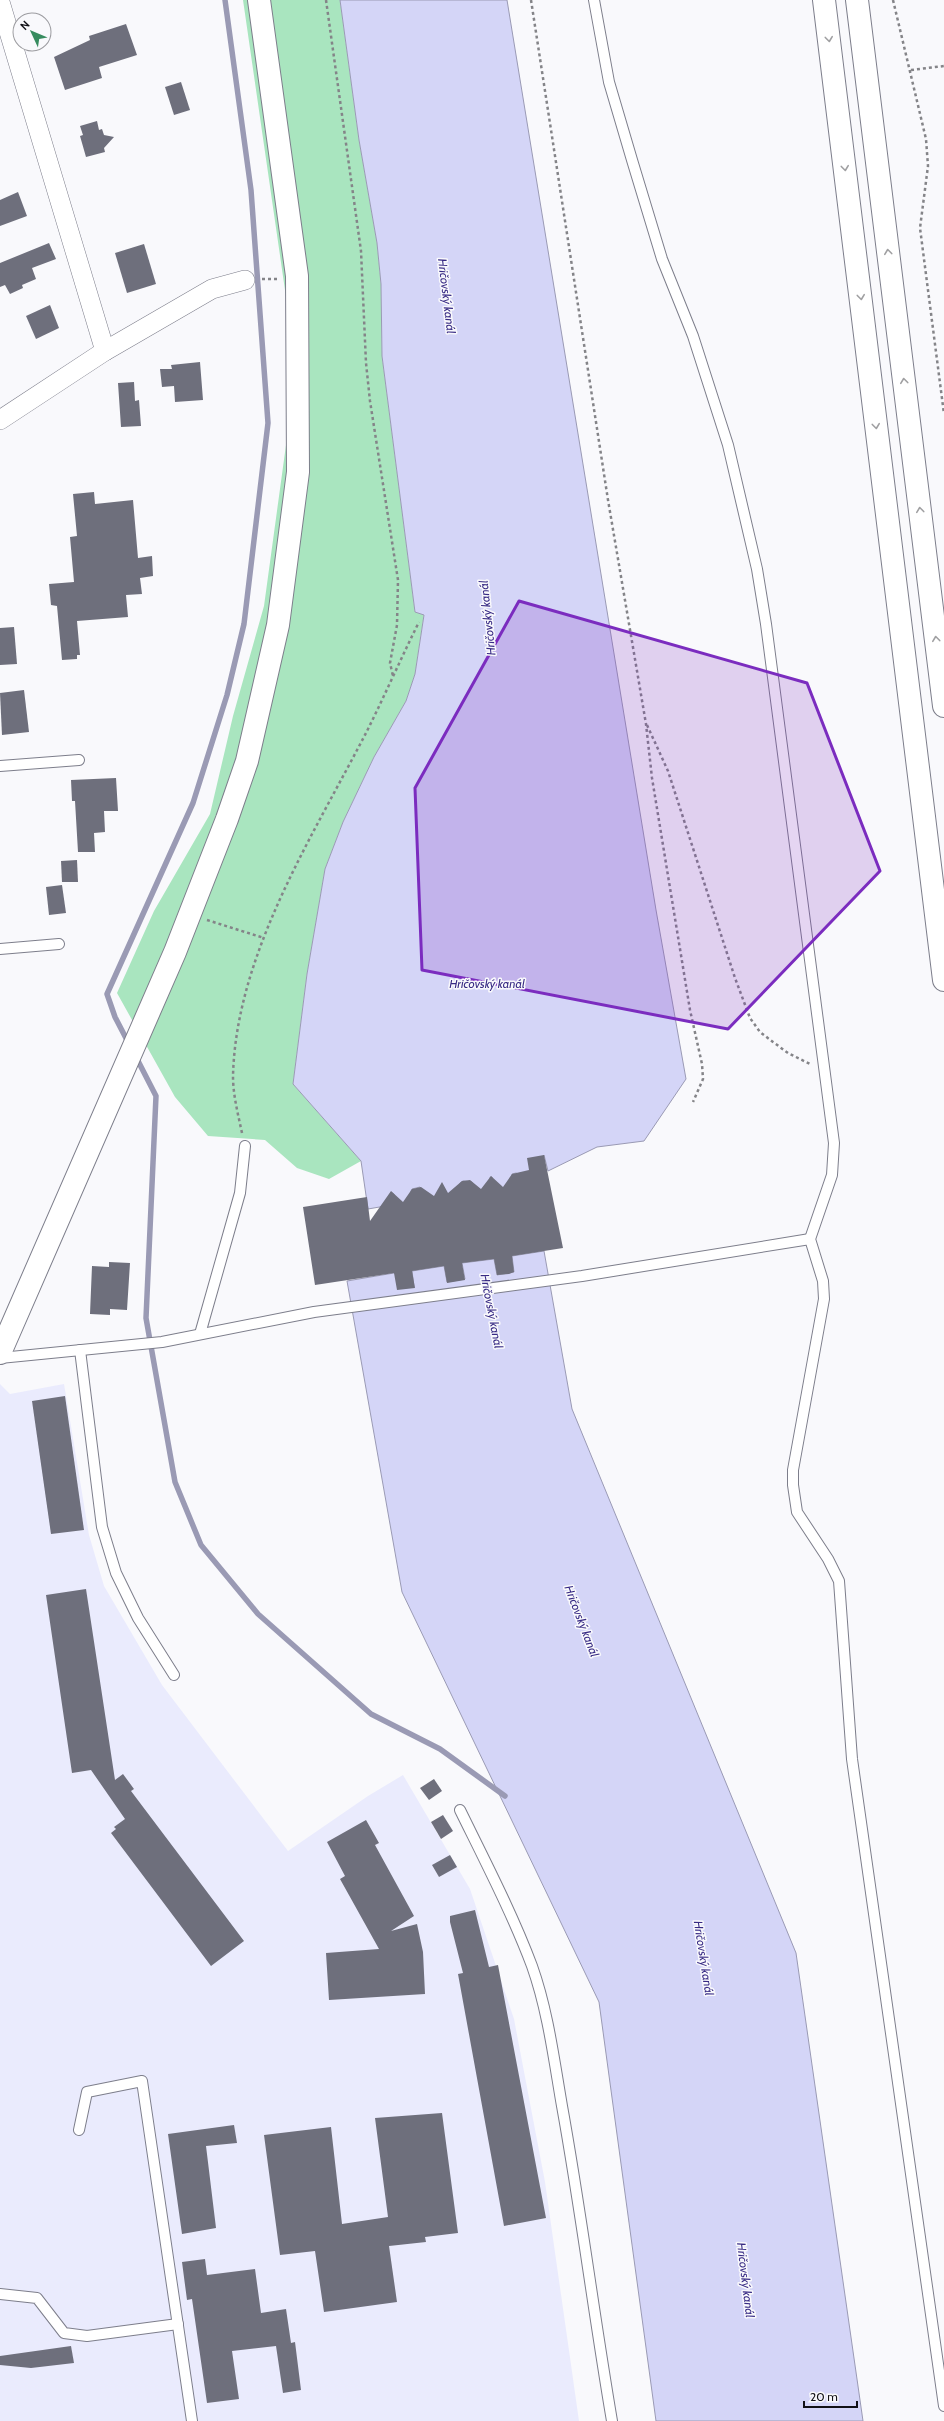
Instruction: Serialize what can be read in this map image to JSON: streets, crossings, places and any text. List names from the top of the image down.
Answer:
{
  "water": ["Hričovský kanál"],
  "scale_bar": "20 m",
  "north": "top left"
}
